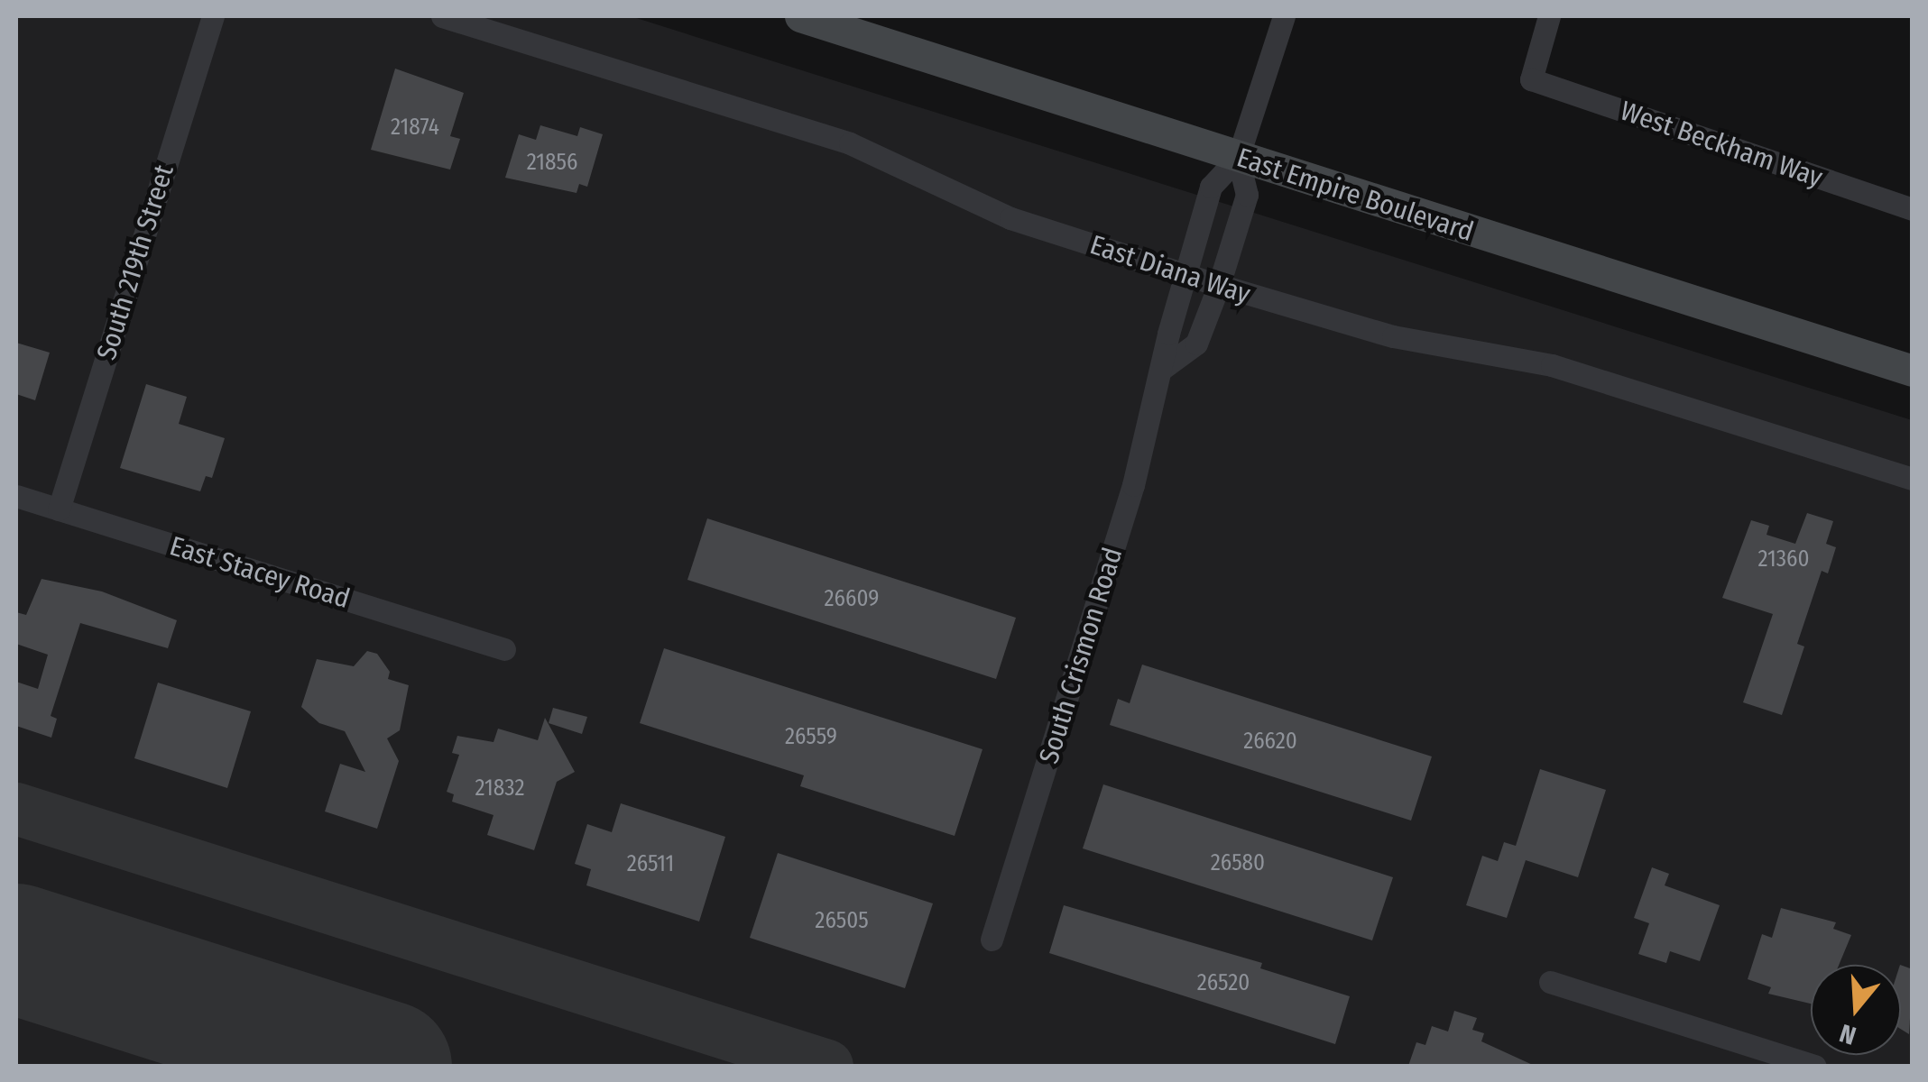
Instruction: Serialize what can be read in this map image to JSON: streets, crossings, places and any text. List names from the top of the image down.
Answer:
{
  "streets": {
    "street": [
      "West Beckham Way",
      "East Empire Boulevard",
      "South 219th Street",
      "East Diana Way",
      "East Stacey Road",
      "South Crismon Road"
    ]
  },
  "crossings": [
    ["East Empire Boulevard", "South Crismon Road"],
    ["South 219th Street", "East Stacey Road"],
    ["East Diana Way", "South Crismon Road"]
  ],
  "house_numbers": [
    "21874",
    "21856",
    "21360",
    "26609",
    "26559",
    "26620",
    "21832",
    "26580",
    "26511",
    "26505",
    "26520"
  ],
  "north": "bottom"
}
